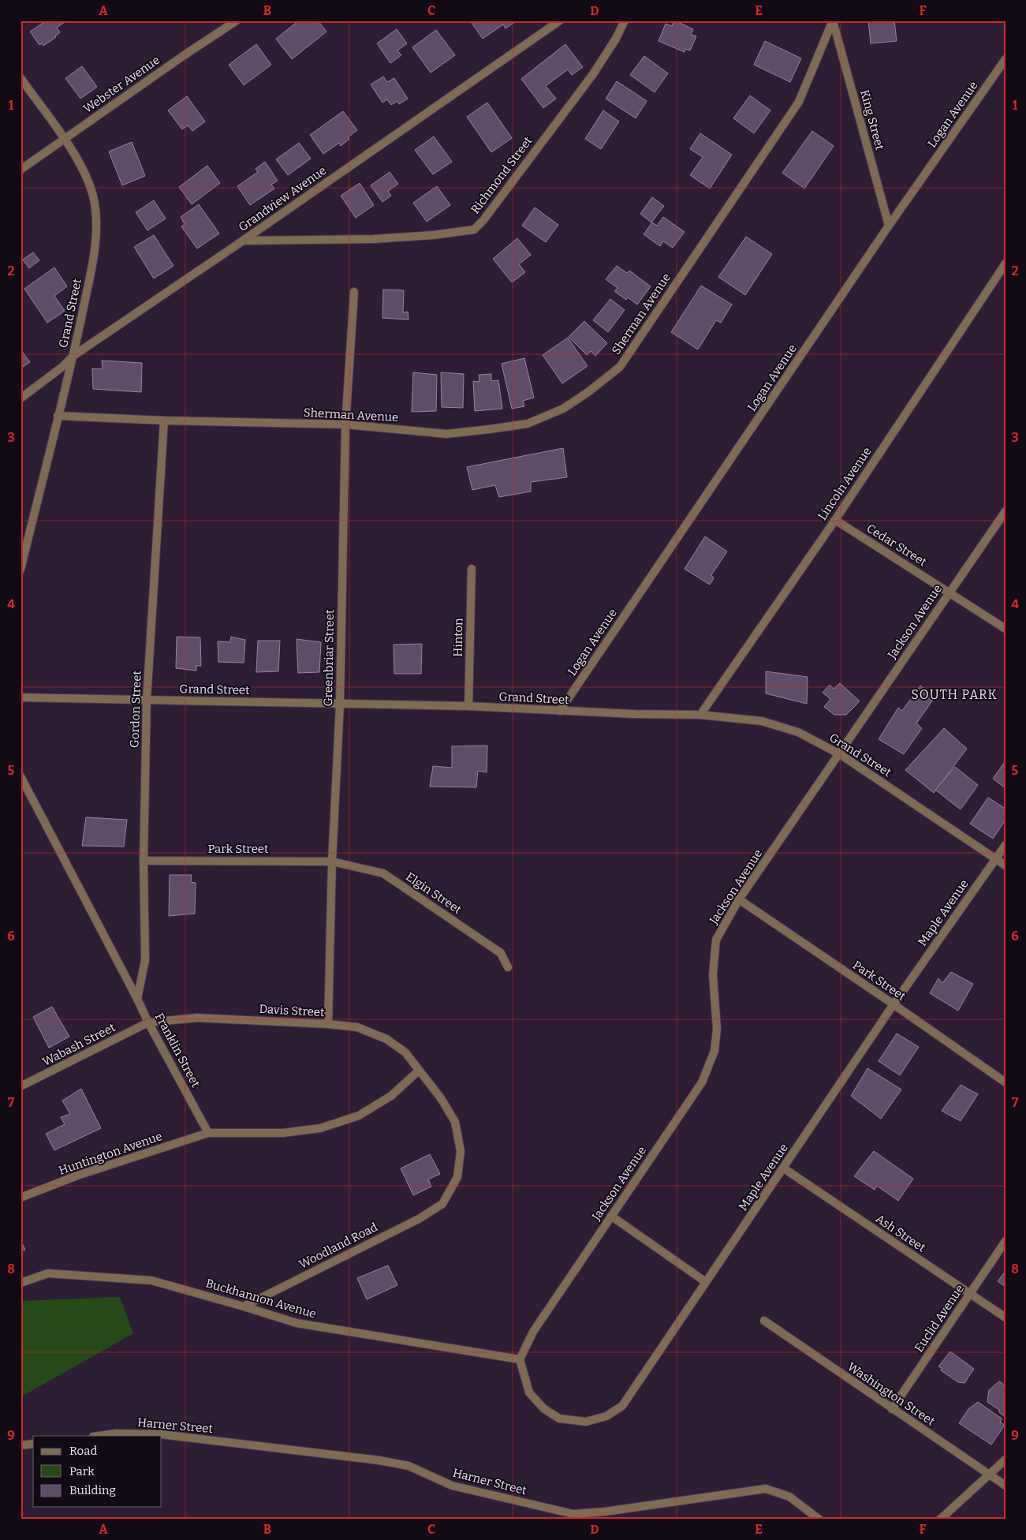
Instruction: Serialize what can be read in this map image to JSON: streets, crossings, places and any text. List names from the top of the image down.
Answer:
{
  "streets": {
    "street": [
      "Webster Avenue",
      "Logan Avenue",
      "King Street",
      "Richmond Street",
      "Grandview Avenue",
      "Grand Street",
      "Sherman Avenue",
      "Lincoln Avenue",
      "Cedar Street",
      "Jackson Avenue",
      "Hinton",
      "Greenbriar Street",
      "Gordon Street",
      "Park Street",
      "Elgin Street",
      "Maple Avenue",
      "Davis Street",
      "Wabash Street",
      "Franklin Street",
      "Huntington Avenue",
      "Ash Street",
      "Woodland Road",
      "Buckhannon Avenue",
      "Euclid Avenue",
      "Washington Street",
      "Harner Street"
    ]
  },
  "crossings": [
    ["Webster Avenue", "Grand Street"],
    ["Logan Avenue", "King Street"],
    ["Logan Avenue", "Grand Street"],
    ["King Street", "Sherman Avenue"],
    ["Richmond Street", "Grandview Avenue"],
    ["Grandview Avenue", "Grand Street"],
    ["Grand Street", "Sherman Avenue"],
    ["Grand Street", "Lincoln Avenue"],
    ["Grand Street", "Jackson Avenue"],
    ["Grand Street", "Hinton"],
    ["Grand Street", "Greenbriar Street"],
    ["Grand Street", "Gordon Street"],
    ["Grand Street", "Maple Avenue"],
    ["Sherman Avenue", "Greenbriar Street"],
    ["Sherman Avenue", "Gordon Street"],
    ["Lincoln Avenue", "Cedar Street"],
    ["Cedar Street", "Jackson Avenue"],
    ["Jackson Avenue", "Park Street"],
    ["Jackson Avenue", "Maple Avenue"],
    ["Jackson Avenue", "Buckhannon Avenue"],
    ["Greenbriar Street", "Park Street"],
    ["Greenbriar Street", "Elgin Street"],
    ["Greenbriar Street", "Davis Street"],
    ["Gordon Street", "Park Street"],
    ["Gordon Street", "Franklin Street"],
    ["Park Street", "Elgin Street"],
    ["Park Street", "Maple Avenue"],
    ["Maple Avenue", "Ash Street"],
    ["Maple Avenue", "Buckhannon Avenue"],
    ["Davis Street", "Wabash Street"],
    ["Davis Street", "Franklin Street"],
    ["Davis Street", "Woodland Road"],
    ["Wabash Street", "Franklin Street"],
    ["Franklin Street", "Huntington Avenue"],
    ["Ash Street", "Euclid Avenue"],
    ["Woodland Road", "Buckhannon Avenue"],
    ["Euclid Avenue", "Washington Street"]
  ],
  "districts": ["SOUTH PARK"],
  "legend": ["Road", "Park", "Building"],
  "grid": {
    "columns": [
      "A",
      "B",
      "C",
      "D",
      "E",
      "F"
    ],
    "rows": [
      "1",
      "2",
      "3",
      "4",
      "5",
      "6",
      "7",
      "8",
      "9"
    ]
  }
}
